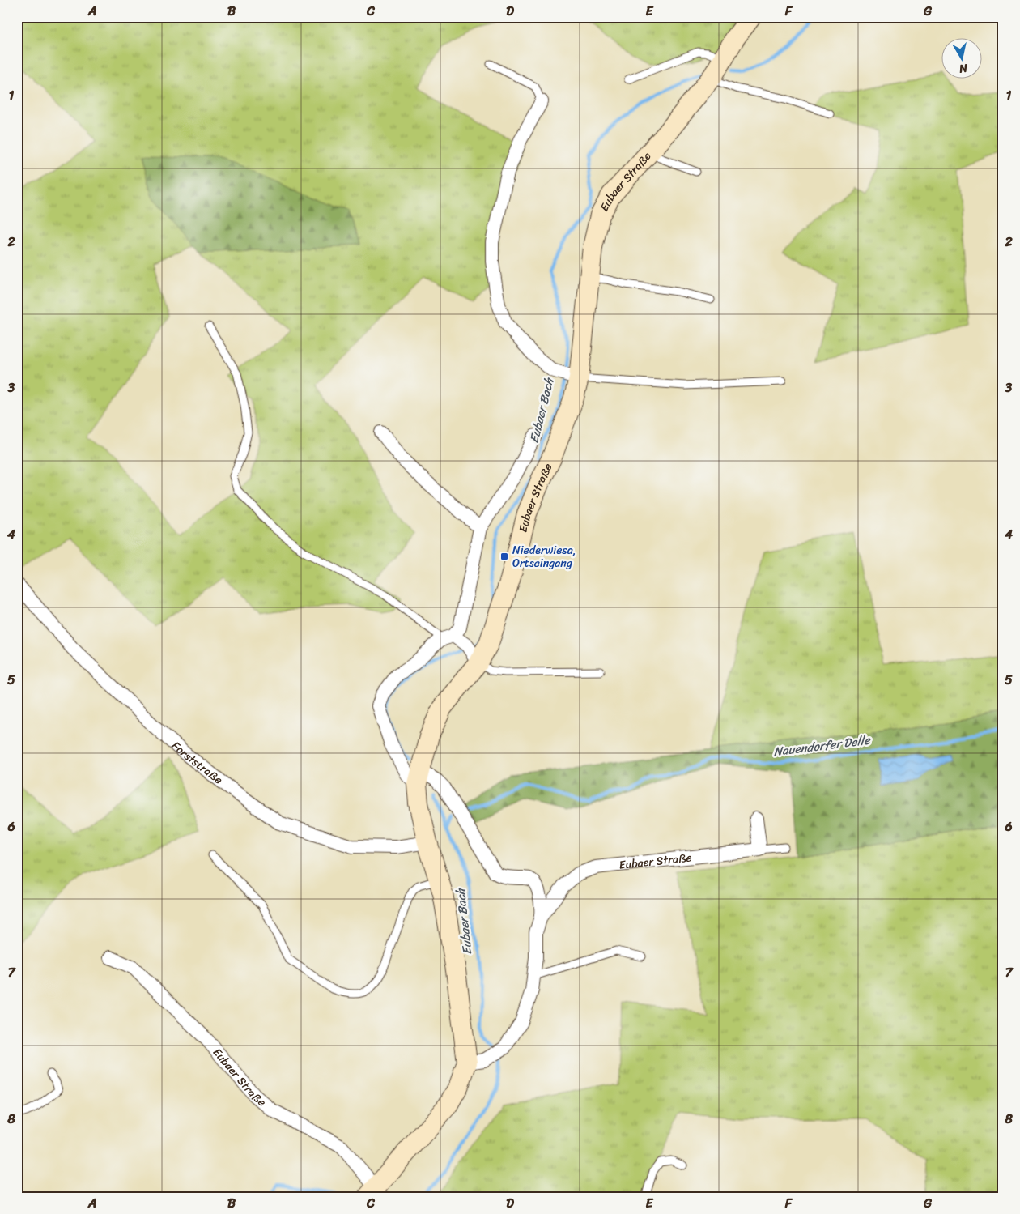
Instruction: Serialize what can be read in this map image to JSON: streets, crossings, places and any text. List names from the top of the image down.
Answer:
{
  "streets": {
    "street": ["Eubaer Straße", "Forststraße"]
  },
  "crossings": [
    ["Eubaer Straße", "Forststraße"]
  ],
  "water": ["Eubaer Bach", "Nauendorfer Delle"],
  "places": {
    "transit": ["Niederwiesa, Ortseingang"]
  },
  "north": "bottom",
  "grid": {
    "columns": [
      "A",
      "B",
      "C",
      "D",
      "E",
      "F",
      "G"
    ],
    "rows": [
      "1",
      "2",
      "3",
      "4",
      "5",
      "6",
      "7",
      "8"
    ]
  }
}
